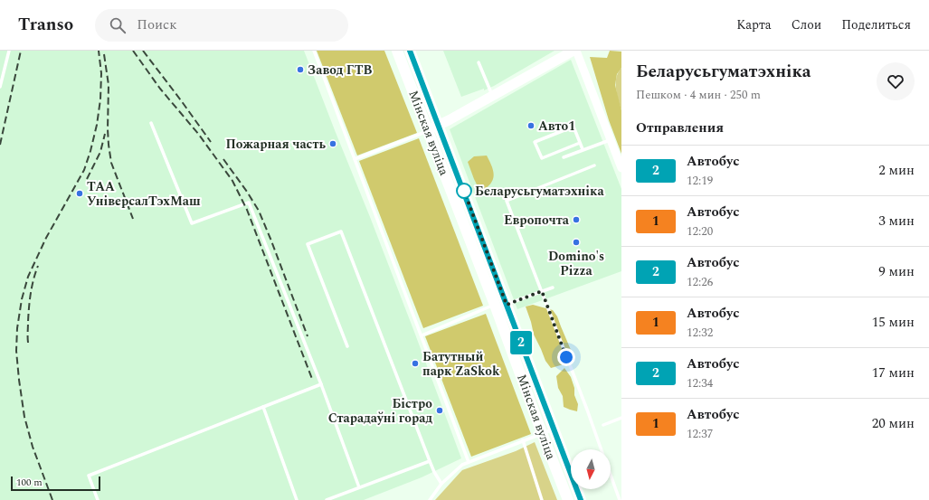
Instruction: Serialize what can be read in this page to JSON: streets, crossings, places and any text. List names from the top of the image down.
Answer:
{
  "streets": {
    "main road": ["Мінская вуліца"]
  },
  "places": [
    "Завод ГТВ",
    "Авто1",
    "Пожарная часть",
    "Беларусьгуматэхніка",
    "ТАА УніверсалТэхМаш",
    "Европочта",
    "Domino's Pizza",
    "Батутный парк ZaSkok",
    "Бістро Старадаўні горад"
  ],
  "lines": ["bus line 2"],
  "scale_bar": "100 m",
  "north": "bottom",
  "page": {
    "header": "Transo",
    "search": "Поиск",
    "nav": ["Карта", "Слои", "Поделиться"],
    "on_map": "2",
    "heading": [
      ["Беларусьгуматэхніка", "Пешком · 4 мин · 250 m"],
      "Отправления"
    ],
    "list": [
      {
        "mark": "2",
        "name": "Автобус",
        "note": "12:19",
        "value": "2 мин"
      },
      {
        "mark": "1",
        "name": "Автобус",
        "note": "12:20",
        "value": "3 мин"
      },
      {
        "mark": "2",
        "name": "Автобус",
        "note": "12:26",
        "value": "9 мин"
      },
      {
        "mark": "1",
        "name": "Автобус",
        "note": "12:32",
        "value": "15 мин"
      },
      {
        "mark": "2",
        "name": "Автобус",
        "note": "12:34",
        "value": "17 мин"
      },
      {
        "mark": "1",
        "name": "Автобус",
        "note": "12:37",
        "value": "20 мин"
      }
    ],
    "scale": "100 m"
  }
}
